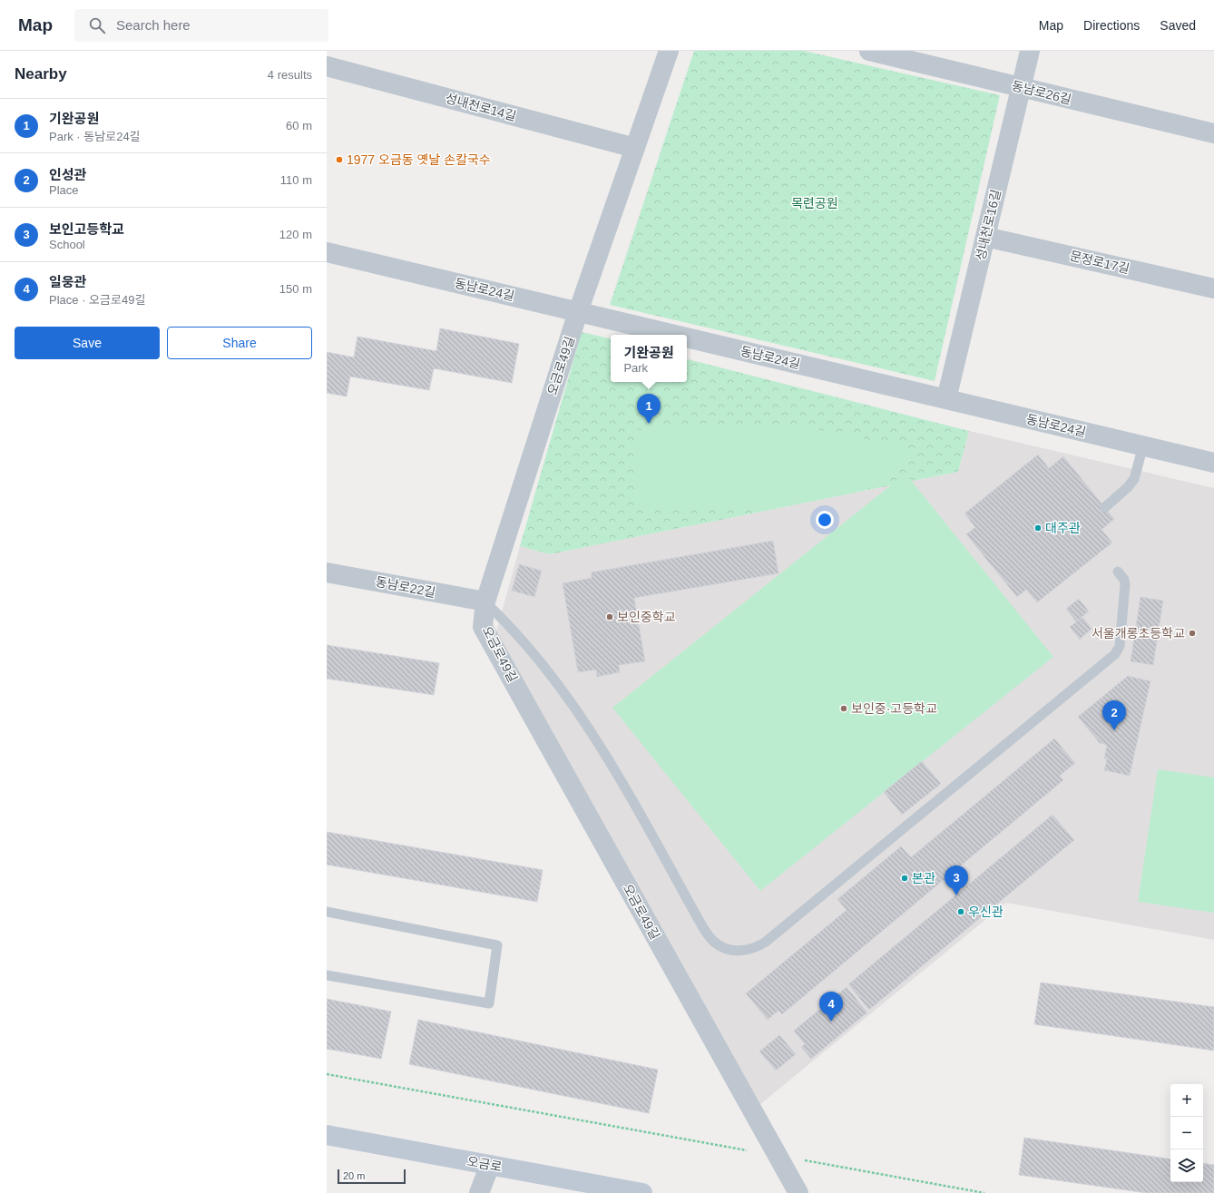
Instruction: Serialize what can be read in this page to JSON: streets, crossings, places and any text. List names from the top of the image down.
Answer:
{
  "streets": {
    "main road": ["오금로"],
    "street": [
      "동남로26길",
      "성내천로14길",
      "성내천로16길",
      "문정로17길",
      "동남로24길",
      "오금로49길",
      "동남로22길"
    ]
  },
  "crossings": [
    ["동남로26길", "성내천로16길"],
    ["성내천로14길", "오금로49길"],
    ["성내천로16길", "문정로17길"],
    ["성내천로16길", "동남로24길"],
    ["동남로24길", "오금로49길"],
    ["오금로49길", "동남로22길"]
  ],
  "parks": ["목련공원"],
  "places": [
    "1977 오금동 옛날 손칼국수",
    "대주관",
    "보인중학교",
    "서울개롱초등학교",
    "보인중·고등학교",
    "본관",
    "우신관"
  ],
  "scale_bar": "20 m",
  "page": {
    "header": "Map",
    "search": "Search here",
    "nav": ["Map", "Directions", "Saved"],
    "heading": ["Nearby", "4 results"],
    "list": [
      {
        "mark": "1",
        "name": "기완공원",
        "note": "Park · 동남로24길",
        "value": "60 m"
      },
      {
        "mark": "2",
        "name": "인성관",
        "note": "Place",
        "value": "110 m"
      },
      {
        "mark": "3",
        "name": "보인고등학교",
        "note": "School",
        "value": "120 m"
      },
      {
        "mark": "4",
        "name": "일웅관",
        "note": "Place · 오금로49길",
        "value": "150 m"
      }
    ],
    "buttons": ["Save", "Share"],
    "popup": ["기완공원", "Park"],
    "pins": [
      "1",
      "2",
      "3",
      "4"
    ],
    "map_buttons": ["+", "−"],
    "scale": "20 m"
  }
}
